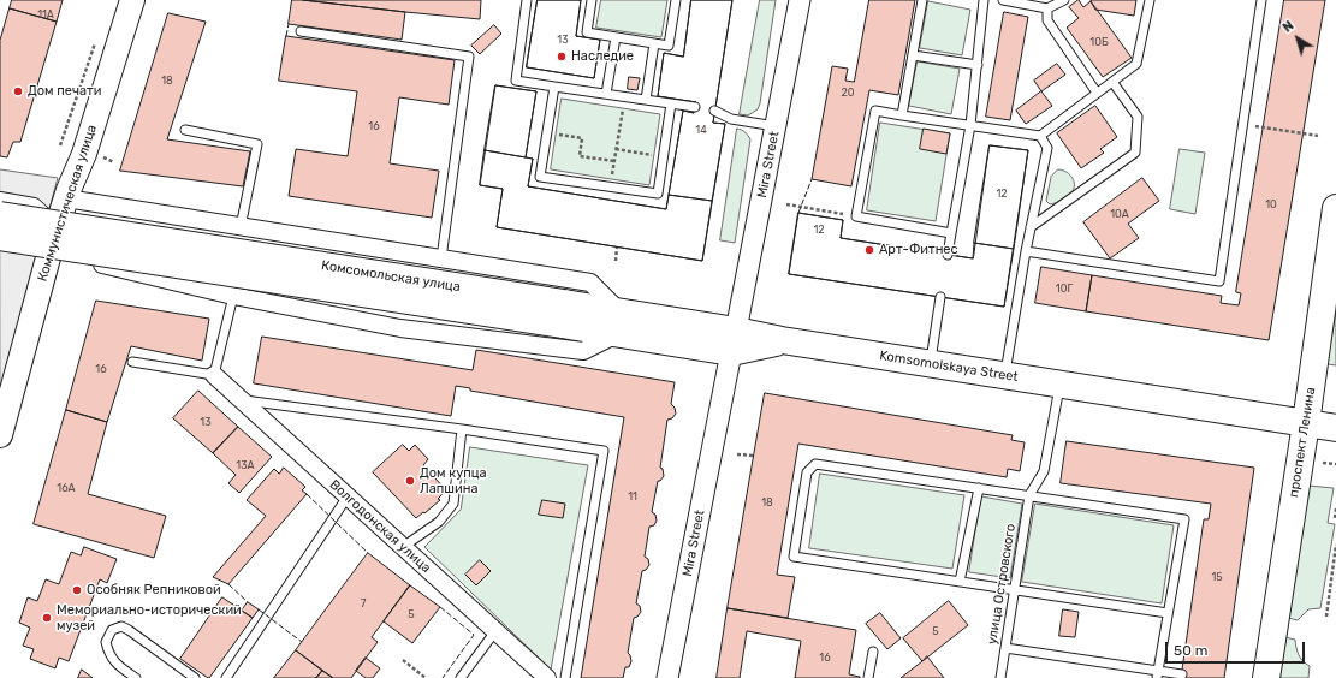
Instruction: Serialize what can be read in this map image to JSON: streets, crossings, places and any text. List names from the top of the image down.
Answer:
{
  "streets": {
    "main road": [
      "Коммунистическая улица",
      "Комсомольская улица",
      "Komsomolskaya Street",
      "проспект Ленина"
    ],
    "street": ["Mira Street", "Волгодонская улица"],
    "lane": ["улица Островского"]
  },
  "crossings": [
    ["Mira Street", "Komsomolskaya Street"],
    ["Комсомольская улица", "Komsomolskaya Street"],
    ["Komsomolskaya Street", "проспект Ленина"]
  ],
  "places": [
    "Наследие",
    "Дом печати",
    "Арт-Фитнес",
    "Дом купца Лапшина",
    "Особняк Репниковой",
    "Мемориально-исторический музей"
  ],
  "house_numbers": [
    "11А",
    "13",
    "10Б",
    "18",
    "20",
    "16",
    "14",
    "12",
    "10",
    "10А",
    "12",
    "10Г",
    "16",
    "13",
    "13А",
    "16А",
    "11",
    "18",
    "15",
    "7",
    "5",
    "5",
    "16"
  ],
  "scale_bar": "50 m",
  "north": "top left"
}
